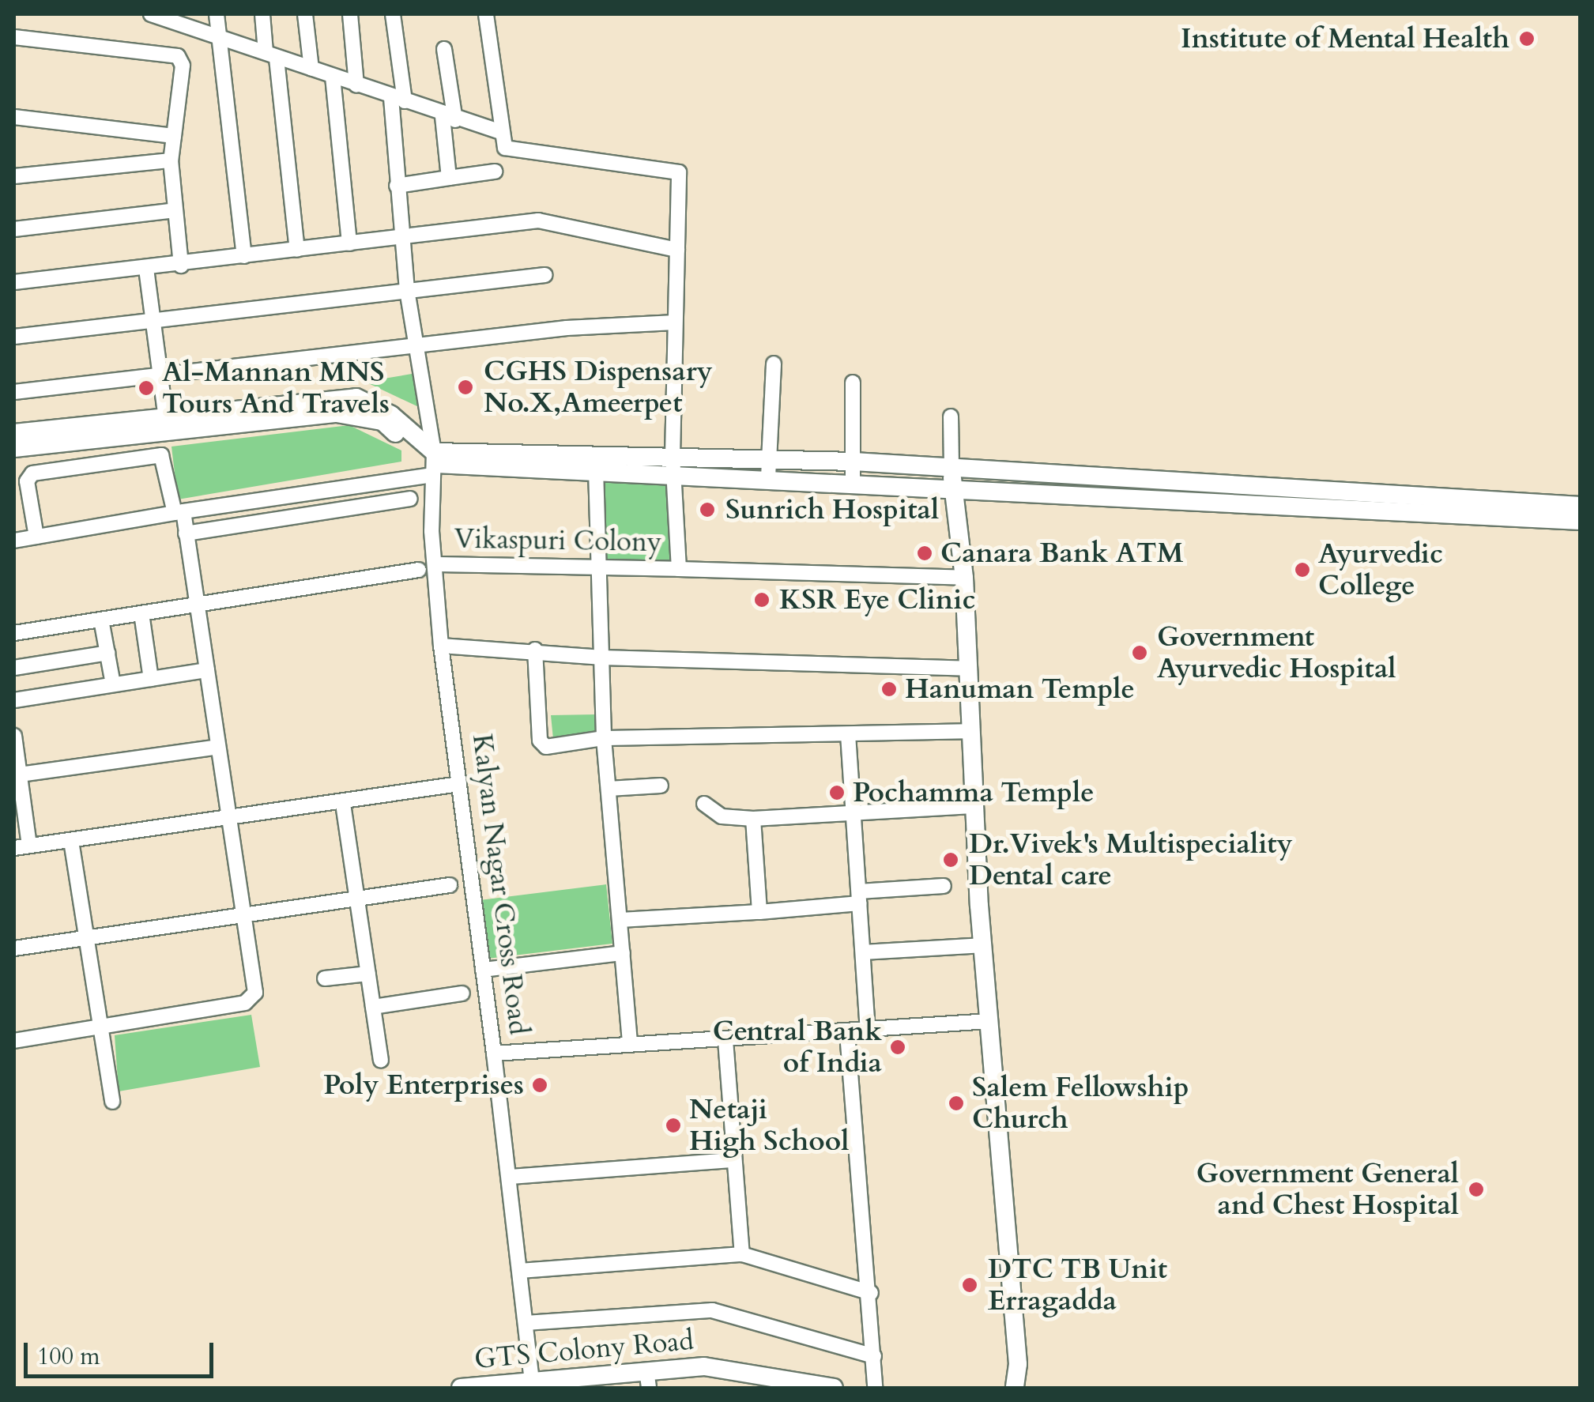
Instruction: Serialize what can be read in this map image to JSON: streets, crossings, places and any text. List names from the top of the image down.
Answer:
{
  "streets": {
    "main road": ["GTS Colony Road"],
    "street": ["Vikaspuri Colony", "Kalyan Nagar Cross Road"]
  },
  "crossings": [
    ["Vikaspuri Colony", "Kalyan Nagar Cross Road"]
  ],
  "places": [
    "Institute of Mental Health",
    "CGHS Dispensary No.X,Ameerpet",
    "Al-Mannan MNS Tours And Travels",
    "Sunrich Hospital",
    "Canara Bank ATM",
    "Ayurvedic College",
    "KSR Eye Clinic",
    "Government Ayurvedic Hospital",
    "Hanuman Temple",
    "Pochamma Temple",
    "Dr.Vivek's Multispeciality Dental care",
    "Central Bank of India",
    "Poly Enterprises",
    "Salem Fellowship Church",
    "Netaji High School",
    "Government General and Chest Hospital",
    "DTC TB Unit Erragadda"
  ],
  "scale_bar": "100 m"
}
